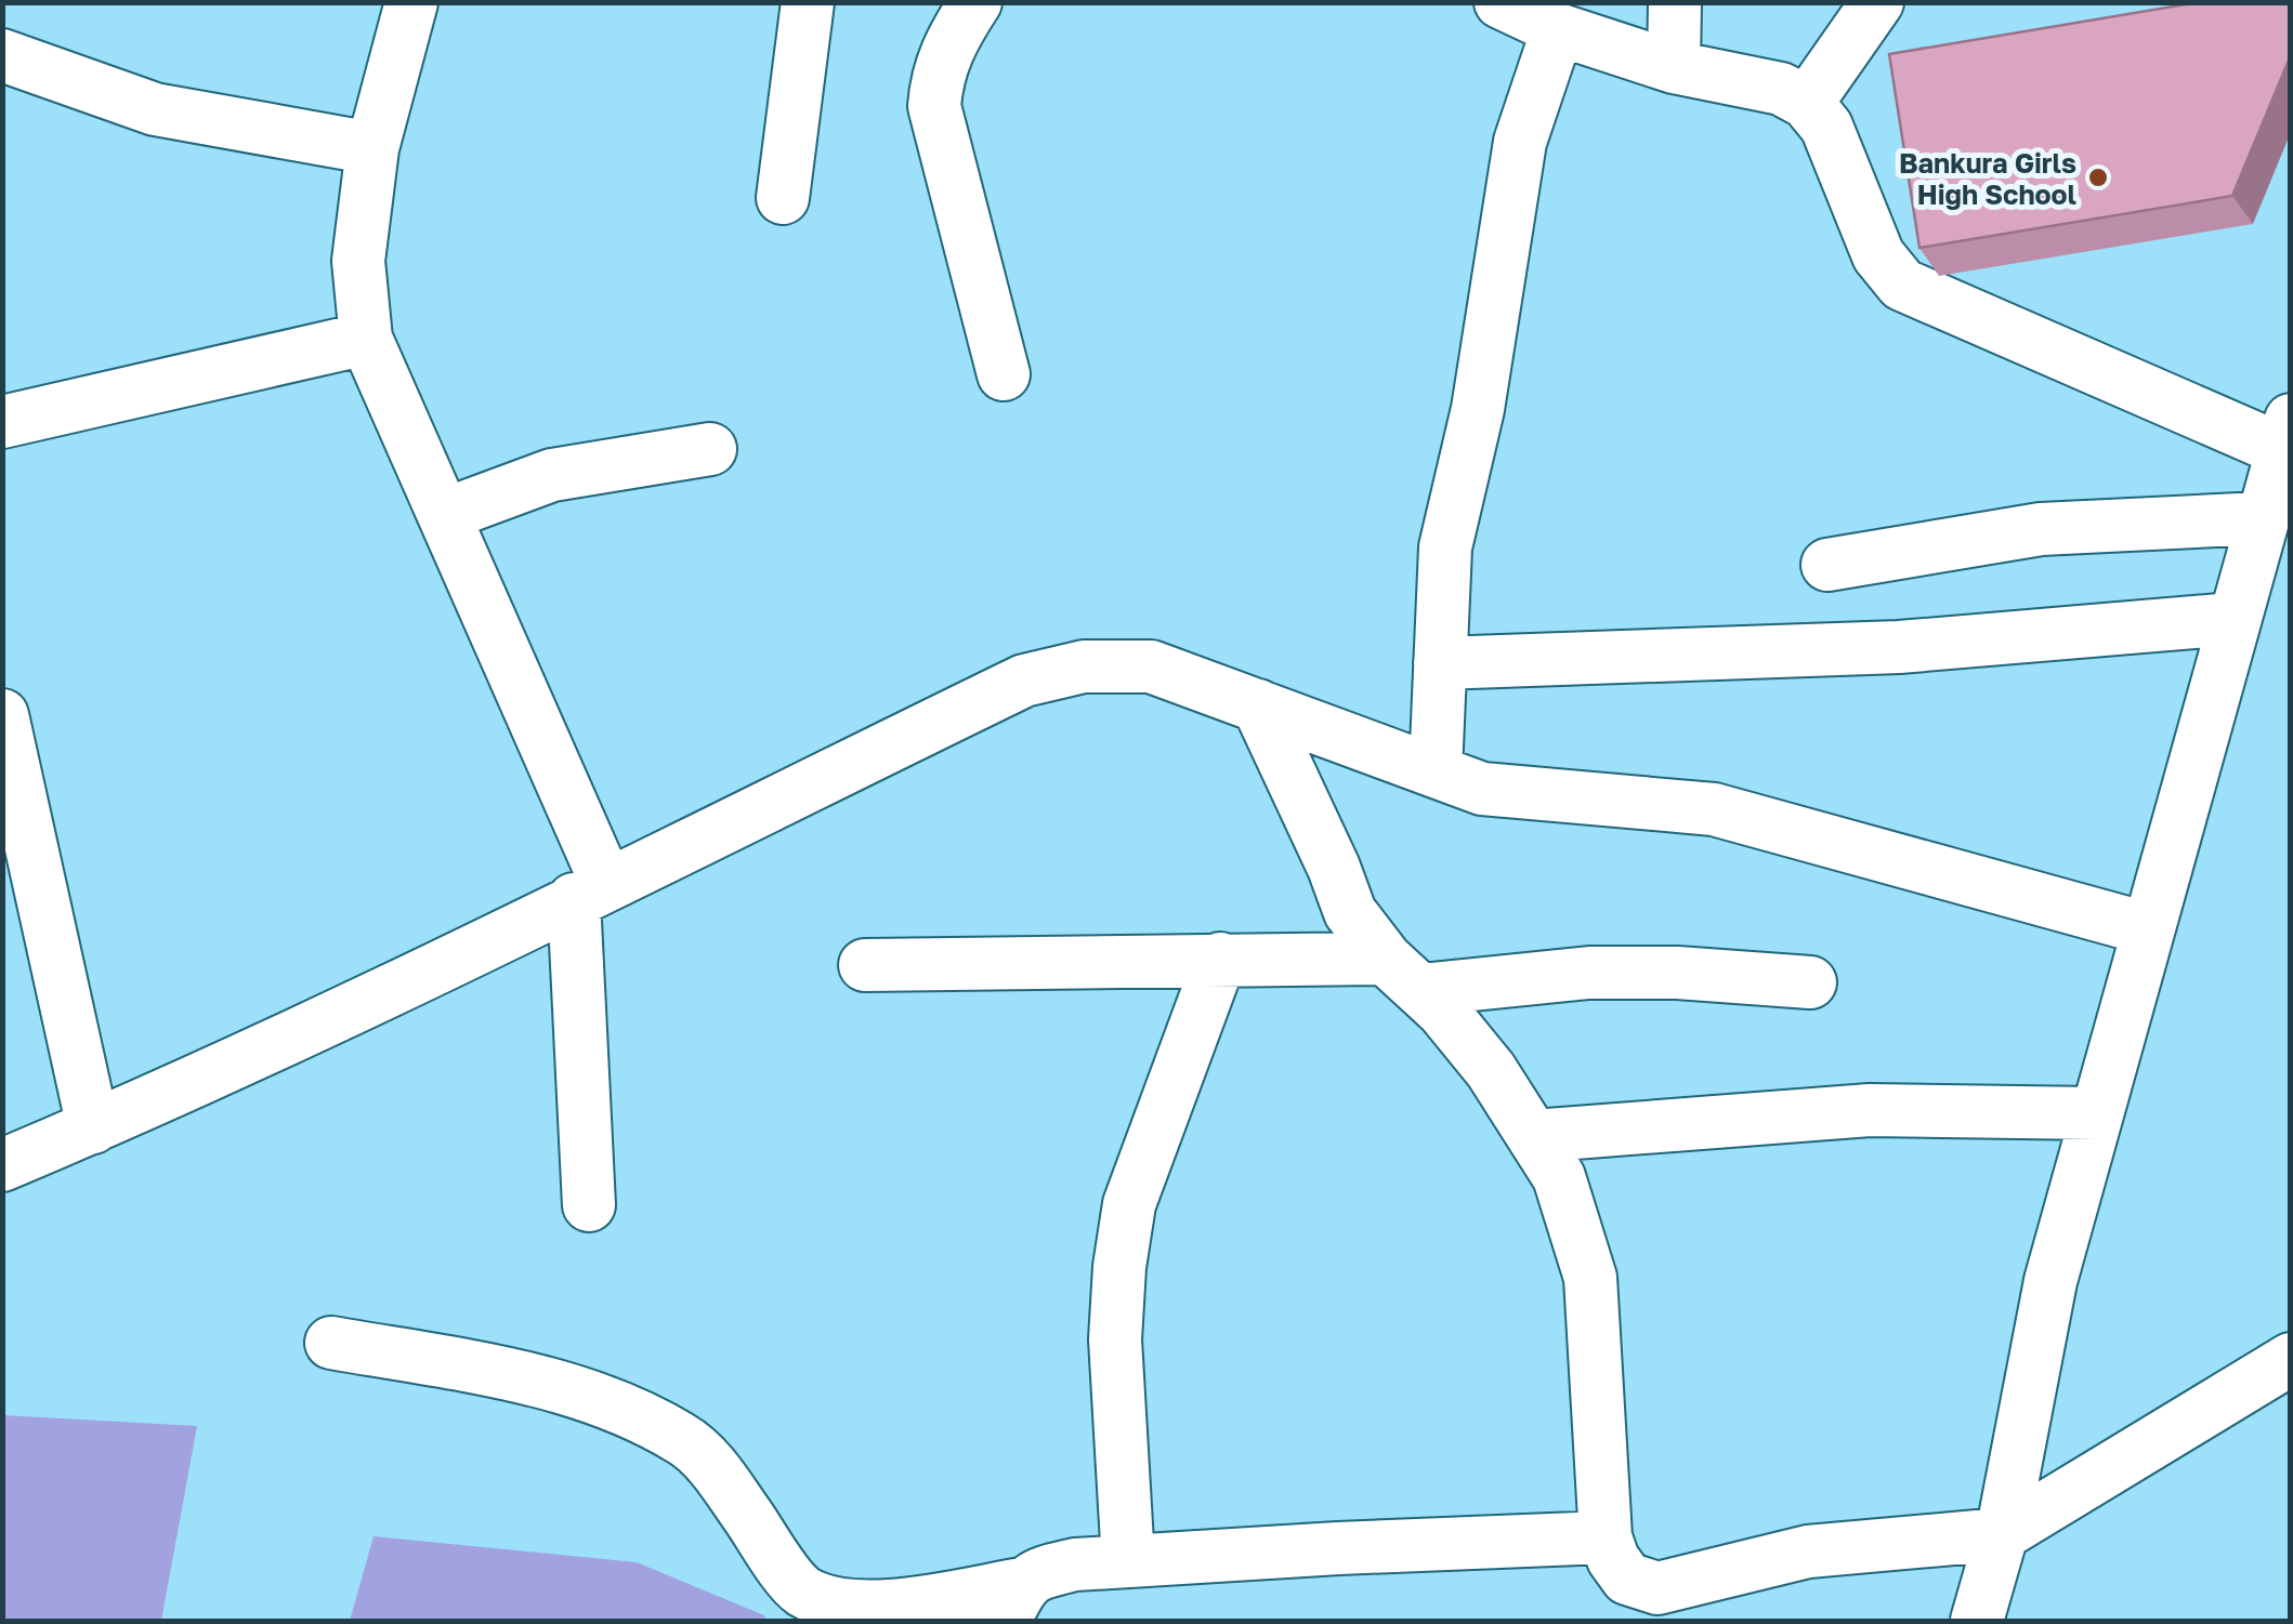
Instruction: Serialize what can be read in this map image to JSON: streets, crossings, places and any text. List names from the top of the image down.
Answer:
{
  "places": ["Bankura Girls High School"]
}
